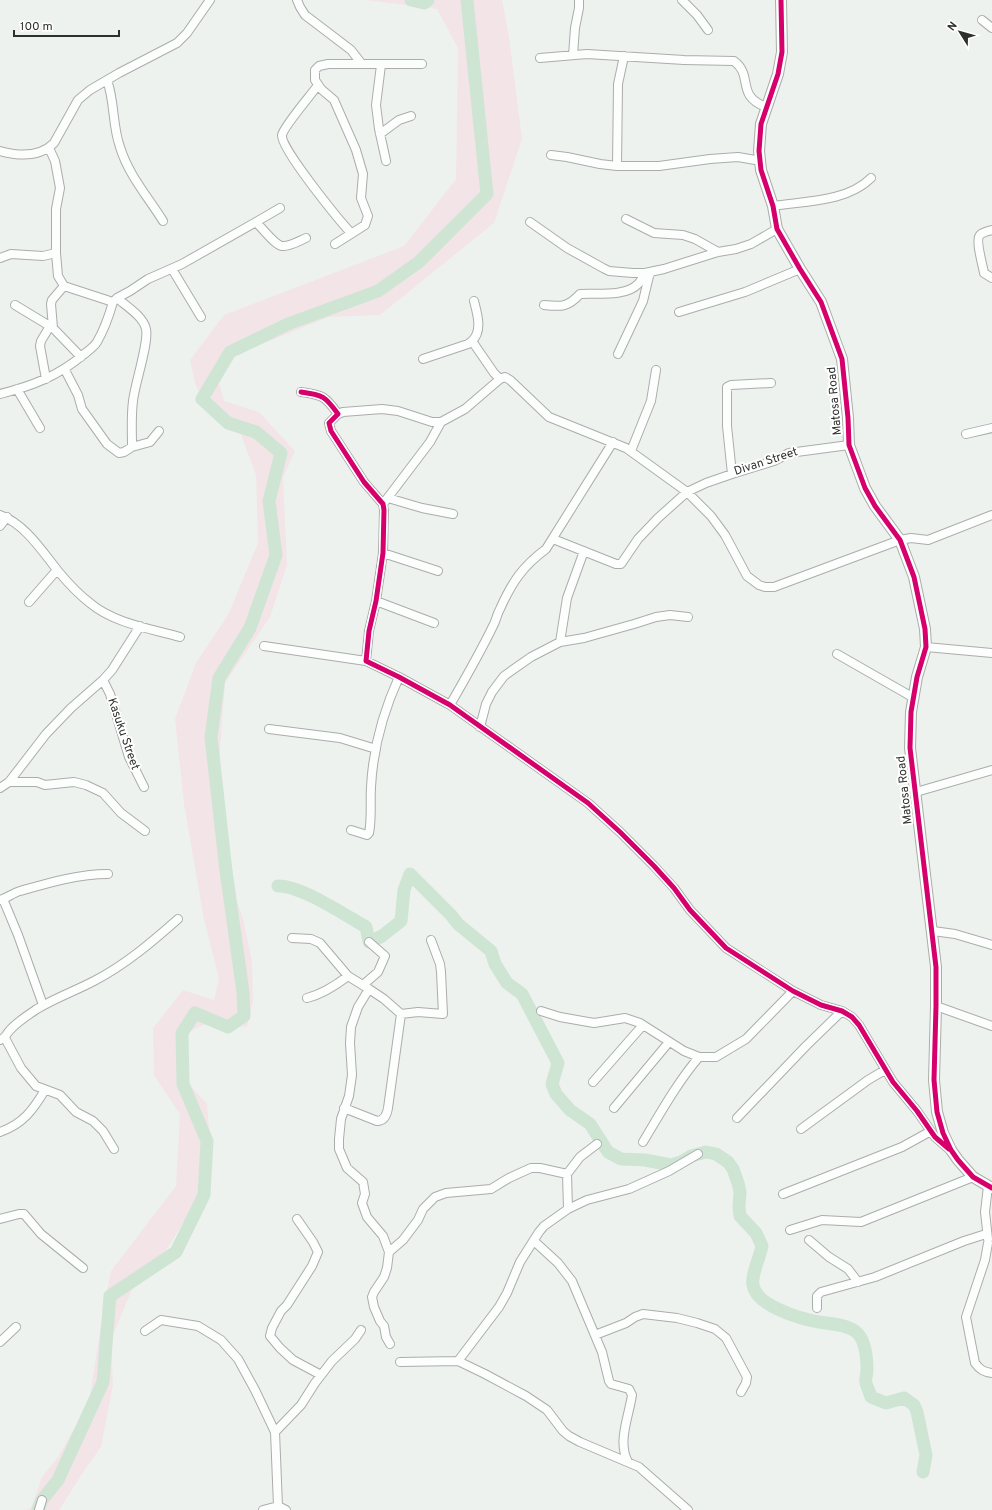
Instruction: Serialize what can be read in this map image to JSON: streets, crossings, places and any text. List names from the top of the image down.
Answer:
{
  "streets": {
    "street": ["Matosa Road", "Divan Street", "Kasuku Street"]
  },
  "crossings": [
    ["Matosa Road", "Divan Street"]
  ],
  "scale_bar": "100 m",
  "north": "top left"
}
